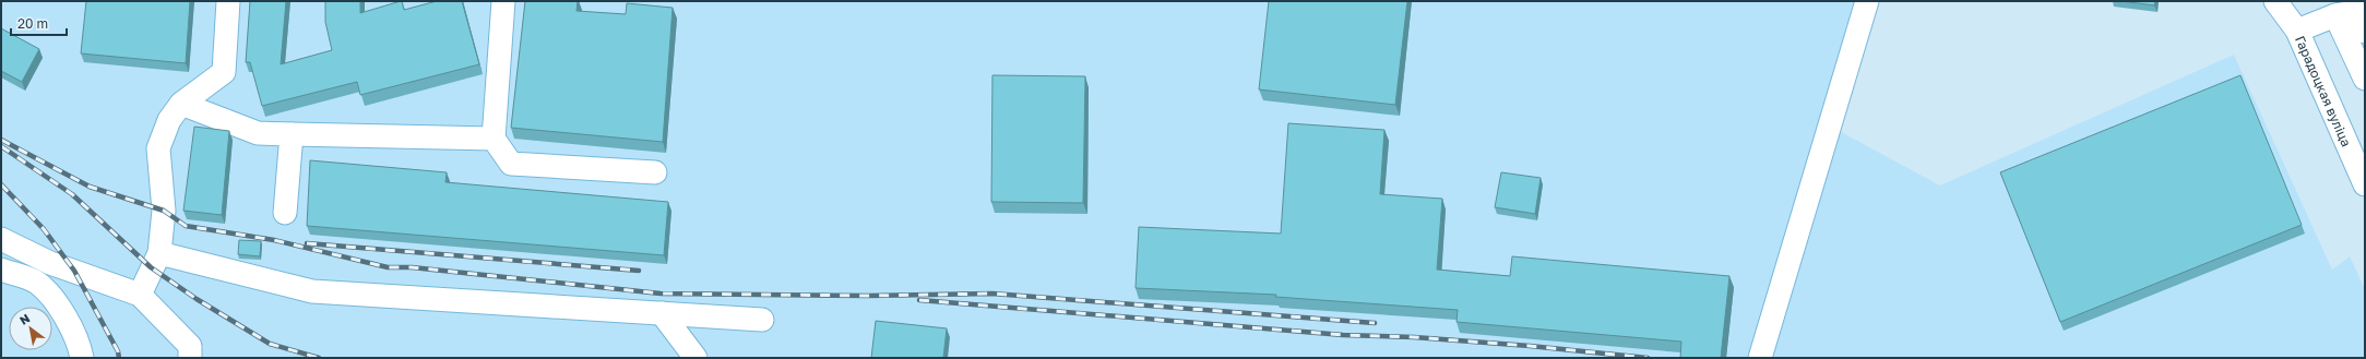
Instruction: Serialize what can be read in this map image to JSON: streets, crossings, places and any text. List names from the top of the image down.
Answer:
{
  "streets": {
    "street": ["Гарадоцкая вуліца"]
  },
  "scale_bar": "20 m",
  "north": "top left"
}
